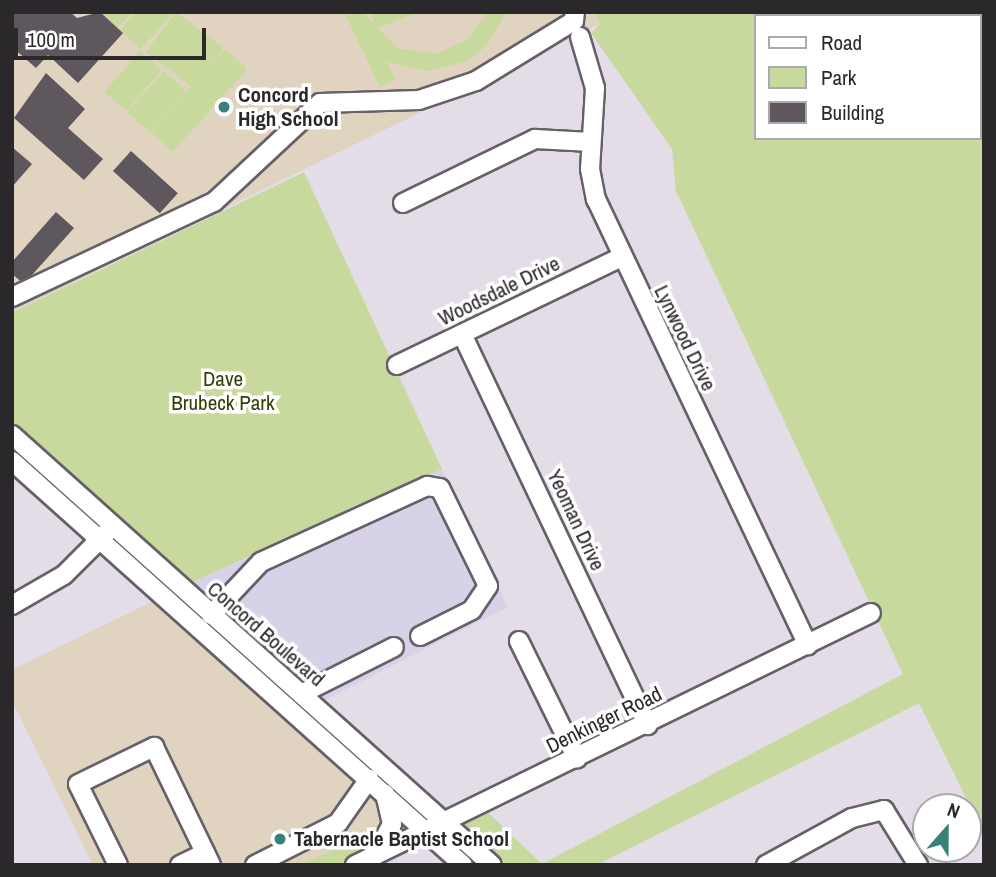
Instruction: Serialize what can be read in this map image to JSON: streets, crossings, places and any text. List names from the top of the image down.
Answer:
{
  "streets": {
    "street": [
      "Woodsdale Drive",
      "Lynwood Drive",
      "Yeoman Drive",
      "Concord Boulevard",
      "Denkinger Road"
    ]
  },
  "crossings": [
    ["Woodsdale Drive", "Lynwood Drive"],
    ["Woodsdale Drive", "Yeoman Drive"],
    ["Lynwood Drive", "Denkinger Road"],
    ["Yeoman Drive", "Denkinger Road"],
    ["Concord Boulevard", "Denkinger Road"]
  ],
  "parks": ["Dave Brubeck Park"],
  "places": ["Concord High School", "Tabernacle Baptist School"],
  "legend": ["Road", "Park", "Building"],
  "scale_bar": "100 m",
  "north": "top"
}
